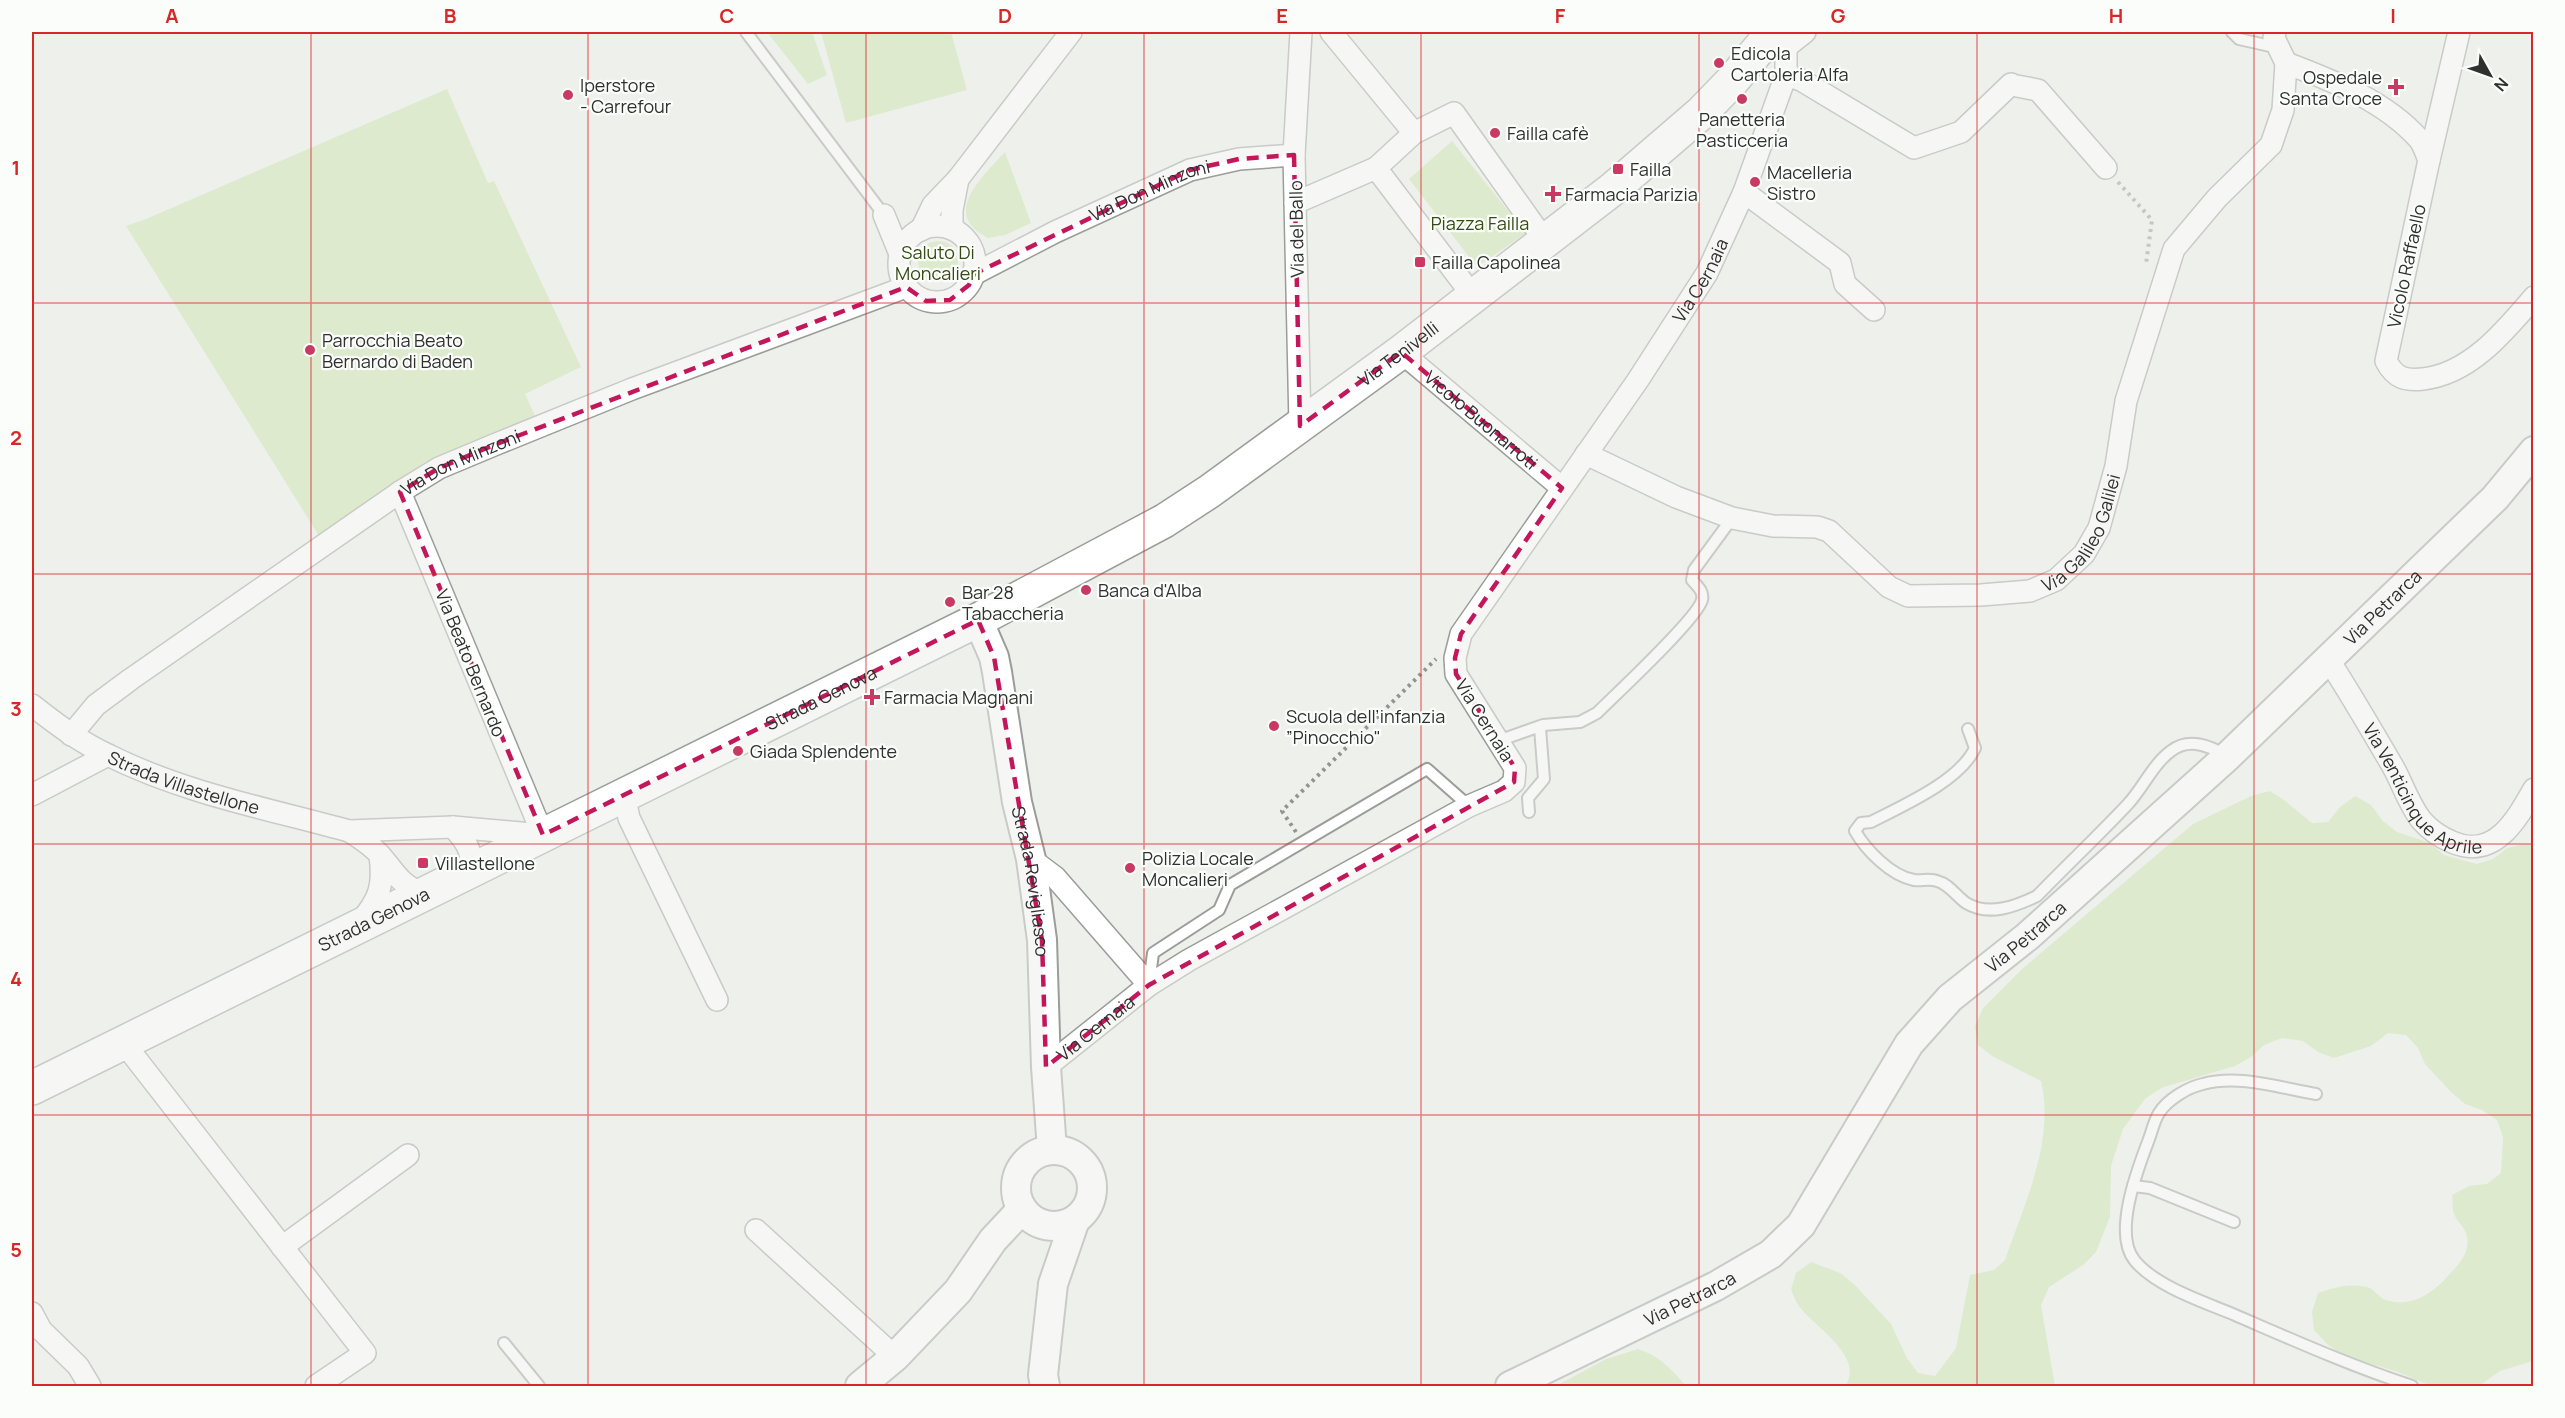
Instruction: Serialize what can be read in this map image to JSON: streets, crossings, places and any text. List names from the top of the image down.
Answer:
{
  "streets": {
    "main road": ["Via Tenivelli", "Strada Genova"],
    "street": [
      "Via Don Minzoni",
      "Via del Ballo",
      "Vicolo Raffaello",
      "Via Cernaia",
      "Vicolo Buonarroti",
      "Via Galileo Galilei",
      "Via Petrarca",
      "Via Beato Bernardo",
      "Strada Villastellone",
      "Via Venticinque Aprile",
      "Strada Revigliasco"
    ]
  },
  "crossings": [
    ["Via Don Minzoni", "Via del Ballo"],
    ["Via Don Minzoni", "Via Beato Bernardo"],
    ["Via Don Minzoni", "Strada Villastellone"],
    ["Via del Ballo", "Via Tenivelli"],
    ["Via Cernaia", "Via Tenivelli"],
    ["Via Cernaia", "Vicolo Buonarroti"],
    ["Via Cernaia", "Via Galileo Galilei"],
    ["Via Cernaia", "Strada Revigliasco"],
    ["Via Tenivelli", "Vicolo Buonarroti"],
    ["Via Tenivelli", "Strada Genova"],
    ["Via Tenivelli", "Strada Revigliasco"],
    ["Via Petrarca", "Via Venticinque Aprile"],
    ["Via Beato Bernardo", "Strada Genova"],
    ["Via Beato Bernardo", "Strada Villastellone"],
    ["Strada Genova", "Strada Villastellone"],
    ["Strada Genova", "Strada Revigliasco"]
  ],
  "parks": ["Piazza Failla", "Saluto Di Moncalieri"],
  "places": {
    "other": [
      "Edicola Cartoleria Alfa",
      "Iperstore - Carrefour",
      "Panetteria Pasticceria",
      "Failla cafè",
      "Macelleria Sistro",
      "Parrocchia Beato Bernardo di Baden",
      "Banca d'Alba",
      "Bar 28 Tabaccheria",
      "Scuola dell’infanzia ”Pinocchio\"",
      "Giada Splendente",
      "Polizia Locale Moncalieri"
    ],
    "health": ["Ospedale Santa Croce", "Farmacia Parizia", "Farmacia Magnani"],
    "transit": ["Failla", "Failla Capolinea", "Villastellone"]
  },
  "north": "bottom right",
  "grid": {
    "columns": [
      "A",
      "B",
      "C",
      "D",
      "E",
      "F",
      "G",
      "H",
      "I"
    ],
    "rows": [
      "1",
      "2",
      "3",
      "4",
      "5"
    ]
  }
}
